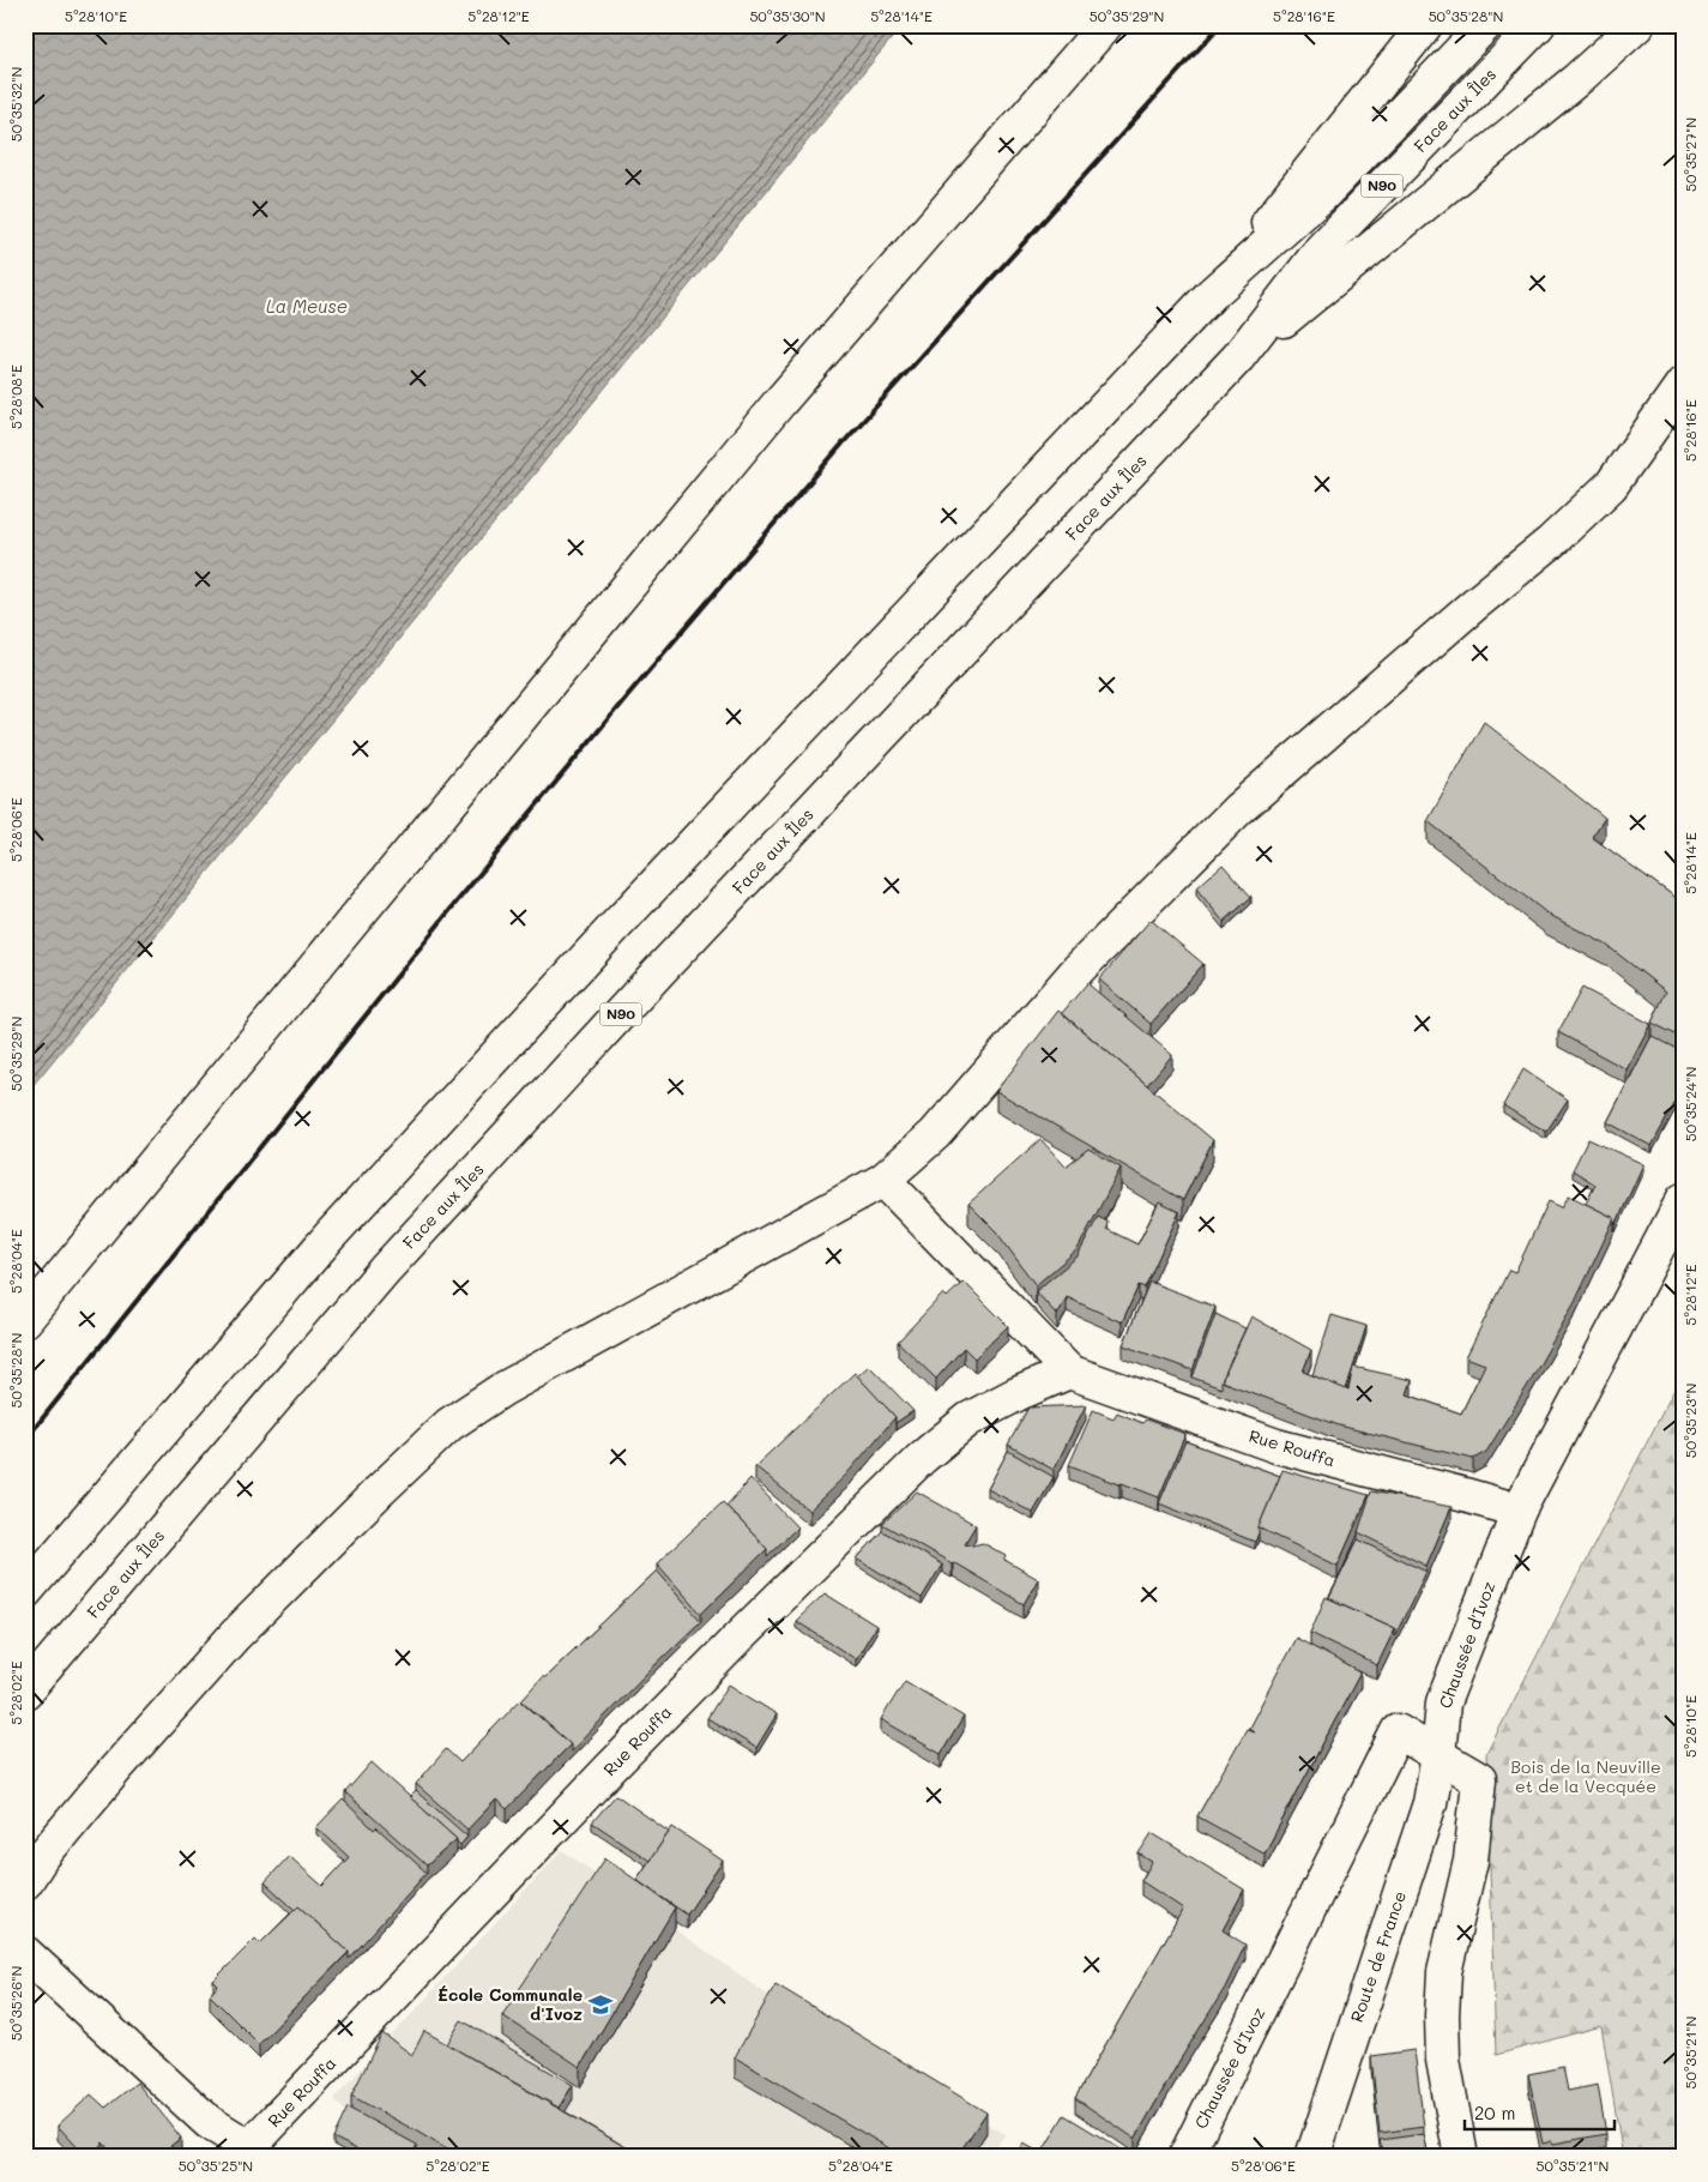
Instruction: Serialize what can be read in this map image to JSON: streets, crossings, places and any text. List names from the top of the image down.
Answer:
{
  "streets": {
    "main road": [
      "Face aux Îles",
      "N90",
      "Rue Rouffa",
      "Chaussée d'Ivoz",
      "Route de France"
    ]
  },
  "crossings": [
    ["Rue Rouffa", "Chaussée d'Ivoz"],
    ["Chaussée d'Ivoz", "Route de France"]
  ],
  "water": ["La Meuse"],
  "parks": ["Bois de la Neuville et de la Vecquée"],
  "places": {
    "school or university": ["École Communale d'Ivoz"]
  },
  "scale_bar": "20 m",
  "coordinates": [
    "5°28'10\"E",
    "5°28'12\"E",
    "50°35'30\"N",
    "5°28'14\"E",
    "50°35'29\"N",
    "5°28'16\"E",
    "50°35'28\"N",
    "50°35'32\"N",
    "50°35'27\"N",
    "5°28'08\"E",
    "5°28'06\"E",
    "50°35'24\"N",
    "5°28'04\"E",
    "50°35'23\"N",
    "5°28'02\"E",
    "50°35'26\"N",
    "50°35'21\"N",
    "50°35'25\"N"
  ]
}
